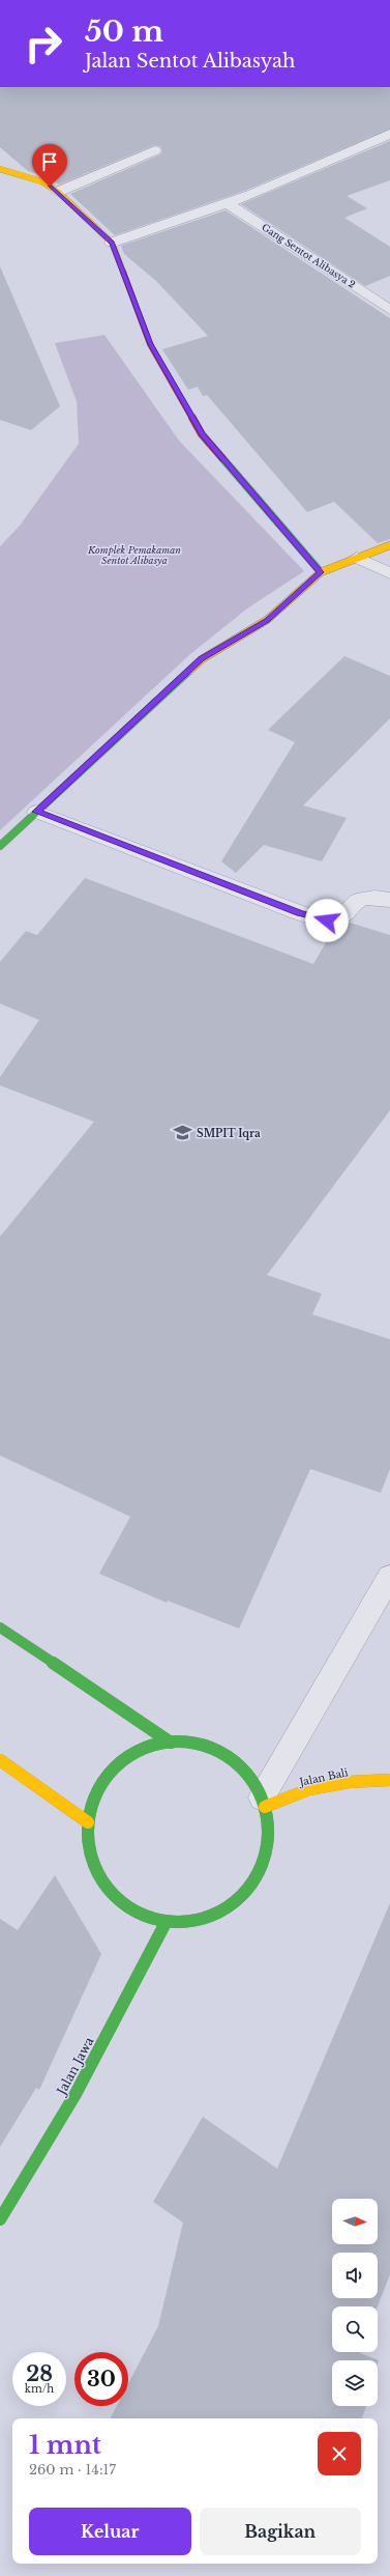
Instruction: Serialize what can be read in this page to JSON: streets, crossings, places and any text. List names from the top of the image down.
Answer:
{
  "streets": {
    "street": ["Gang Sentot Alibasya 2", "Jalan Bali", "Jalan Jawa"]
  },
  "parks": ["Komplek Pemakaman Sentot Alibasya"],
  "places": {
    "school or university": ["SMPIT Iqra"]
  },
  "north": "right",
  "page": {
    "turn": ["50 m", "Jalan Sentot Alibasyah"],
    "speed": "28 km/h",
    "limit": "30",
    "heading": ["1 mnt", "260 m · 14:17"],
    "buttons": ["Keluar", "Bagikan"]
  }
}
